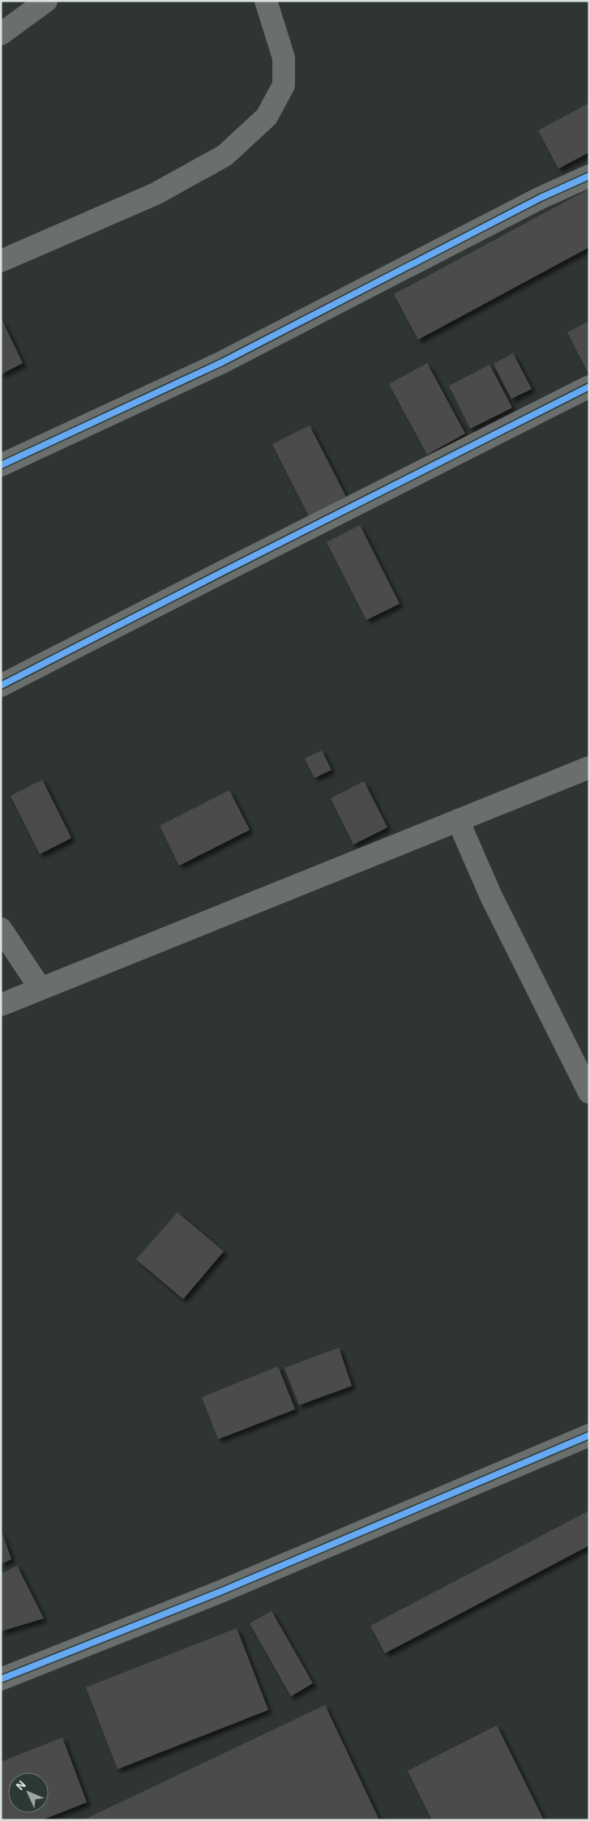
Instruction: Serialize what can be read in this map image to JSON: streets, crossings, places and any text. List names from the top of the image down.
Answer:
{
  "north": "top left"
}
